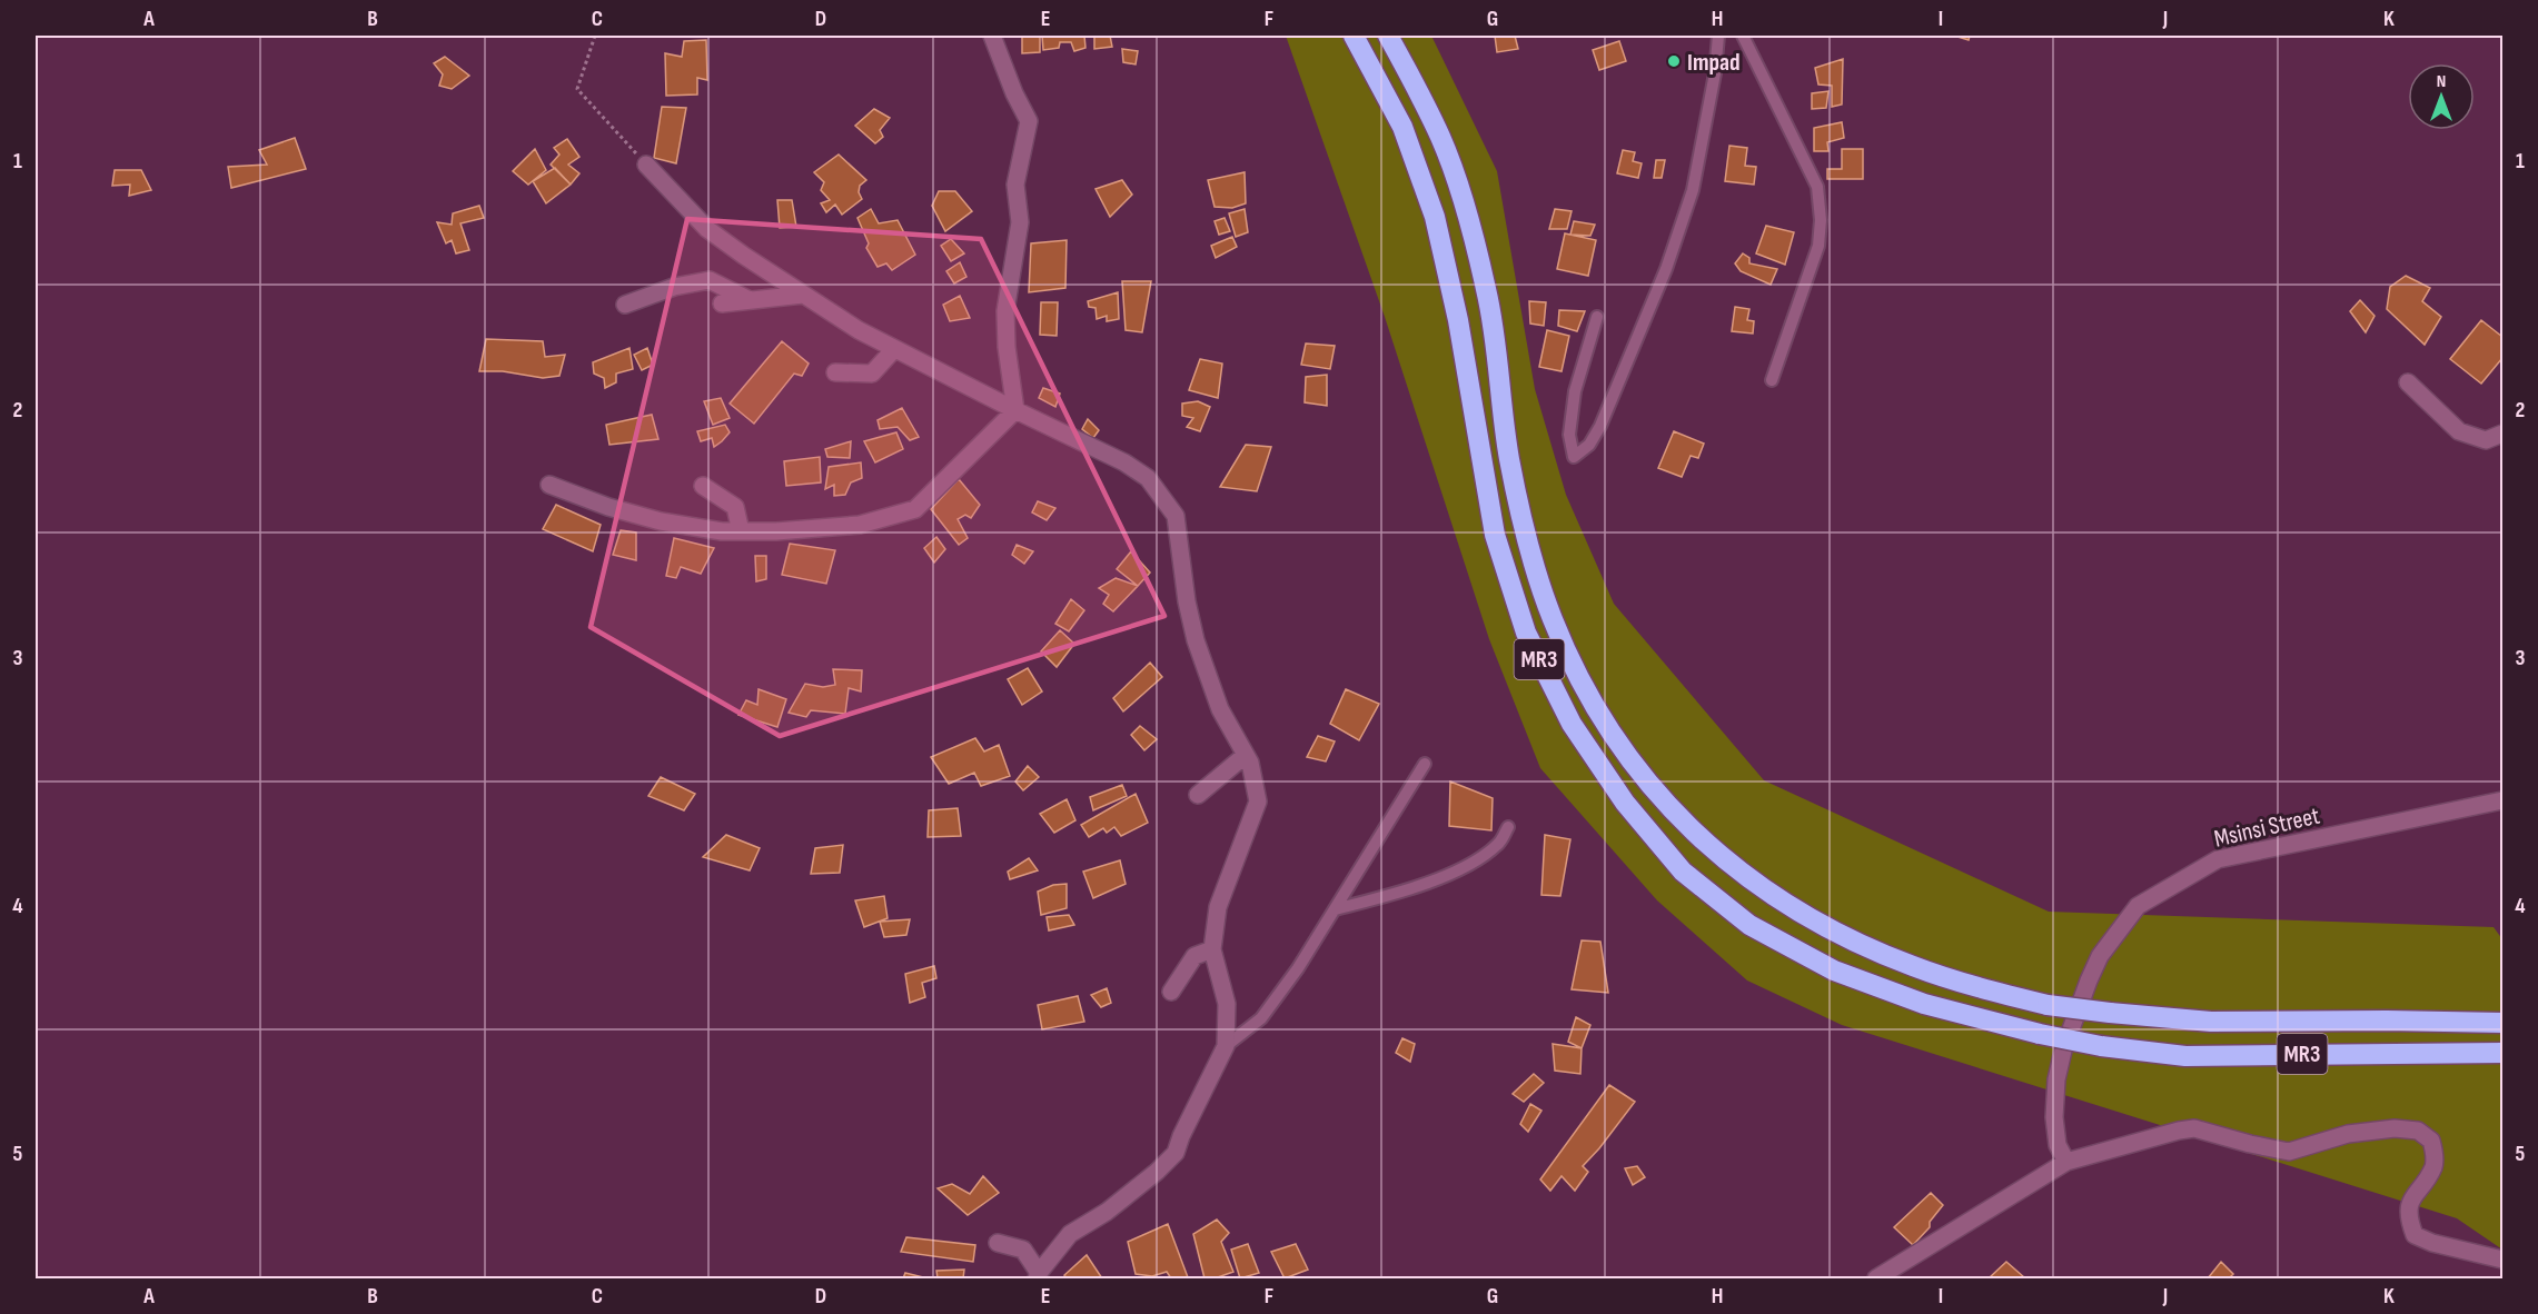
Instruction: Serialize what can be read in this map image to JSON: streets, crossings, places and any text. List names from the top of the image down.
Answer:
{
  "streets": {
    "highway": ["MR3"],
    "street": ["Msinsi Street"]
  },
  "places": ["Impad"],
  "north": "top",
  "grid": {
    "columns": [
      "A",
      "B",
      "C",
      "D",
      "E",
      "F",
      "G",
      "H",
      "I",
      "J",
      "K"
    ],
    "rows": [
      "1",
      "2",
      "3",
      "4",
      "5"
    ]
  }
}
